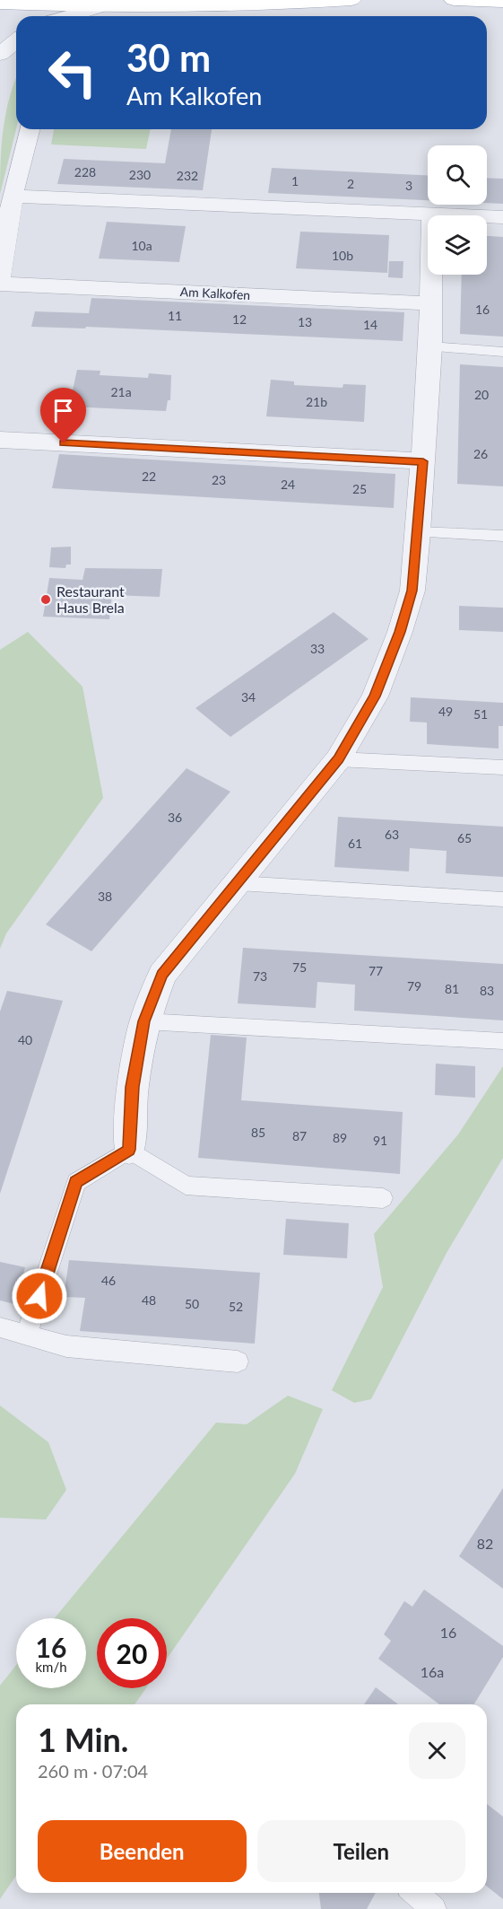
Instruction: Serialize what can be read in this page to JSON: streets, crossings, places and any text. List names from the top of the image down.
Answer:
{
  "streets": {
    "street": ["Am Kalkofen"]
  },
  "places": ["Restaurant Haus Brela"],
  "house_numbers": [
    "228",
    "230",
    "232",
    "1",
    "2",
    "3",
    "10a",
    "10b",
    "16",
    "11",
    "12",
    "13",
    "14",
    "21a",
    "20",
    "21b",
    "26",
    "22",
    "23",
    "24",
    "25",
    "33",
    "34",
    "49",
    "51",
    "36",
    "63",
    "65",
    "61",
    "38",
    "75",
    "77",
    "73",
    "79",
    "81",
    "83",
    "40",
    "85",
    "87",
    "89",
    "91",
    "46",
    "48",
    "50",
    "52",
    "82",
    "16",
    "16a"
  ],
  "page": {
    "turn": ["30 m", "Am Kalkofen"],
    "speed": "16 km/h",
    "limit": "20",
    "heading": ["1 Min.", "260 m · 07:04"],
    "buttons": ["Beenden", "Teilen"]
  }
}
